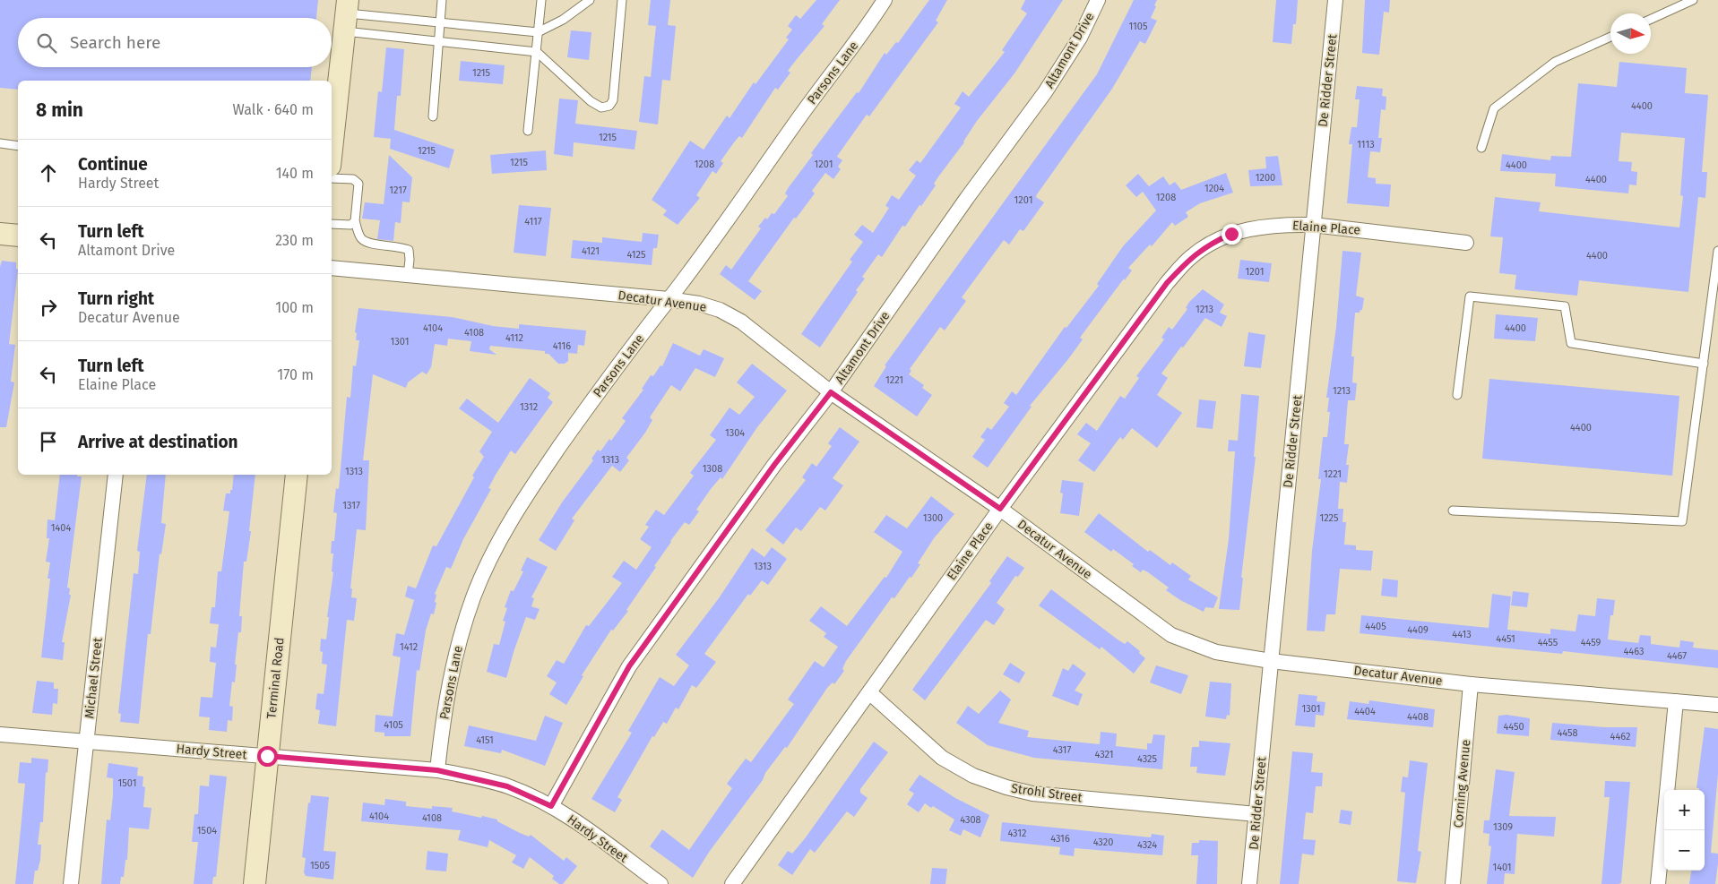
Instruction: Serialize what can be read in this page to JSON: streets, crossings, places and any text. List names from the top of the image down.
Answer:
{
  "streets": {
    "main road": ["Terminal Road"],
    "street": [
      "Altamont Drive",
      "Parsons Lane",
      "De Ridder Street",
      "Elaine Place",
      "Decatur Avenue",
      "Michael Street",
      "Hardy Street",
      "Corning Avenue",
      "Strohl Street"
    ]
  },
  "crossings": [
    ["Altamont Drive", "Decatur Avenue"],
    ["Altamont Drive", "Hardy Street"],
    ["Parsons Lane", "Decatur Avenue"],
    ["Parsons Lane", "Hardy Street"],
    ["De Ridder Street", "Elaine Place"],
    ["De Ridder Street", "Decatur Avenue"],
    ["De Ridder Street", "Strohl Street"],
    ["Elaine Place", "Decatur Avenue"],
    ["Elaine Place", "Strohl Street"],
    ["Decatur Avenue", "Corning Avenue"],
    ["Michael Street", "Hardy Street"],
    ["Terminal Road", "Hardy Street"]
  ],
  "house_numbers": [
    "1105",
    "1215",
    "4400",
    "1215",
    "1113",
    "1215",
    "1215",
    "1208",
    "1201",
    "4400",
    "1200",
    "4400",
    "1204",
    "1217",
    "1208",
    "1201",
    "4117",
    "4121",
    "4125",
    "4400",
    "1201",
    "1213",
    "4104",
    "4400",
    "4108",
    "4112",
    "1301",
    "4116",
    "1221",
    "1213",
    "1312",
    "4400",
    "1304",
    "1313",
    "1308",
    "1313",
    "1221",
    "1317",
    "1300",
    "1225",
    "1404",
    "1313",
    "4405",
    "4409",
    "4413",
    "4451",
    "4455",
    "4459",
    "1412",
    "4463",
    "4467",
    "1301",
    "4404",
    "4408",
    "4105",
    "4450",
    "4458",
    "4462",
    "4151",
    "4317",
    "4321",
    "4325",
    "1501",
    "4104",
    "4108",
    "4308",
    "1309",
    "1504",
    "4312",
    "4316",
    "4320",
    "4324",
    "1505",
    "1401"
  ],
  "north": "right",
  "page": {
    "search": "Search here",
    "heading": ["8 min", "Walk · 640 m"],
    "list": [
      ["Continue", "Hardy Street", "140 m"],
      ["Turn left", "Altamont Drive", "230 m"],
      ["Turn right", "Decatur Avenue", "100 m"],
      ["Turn left", "Elaine Place", "170 m"],
      "Arrive at destination"
    ],
    "map_buttons": ["+", "−"]
  }
}
